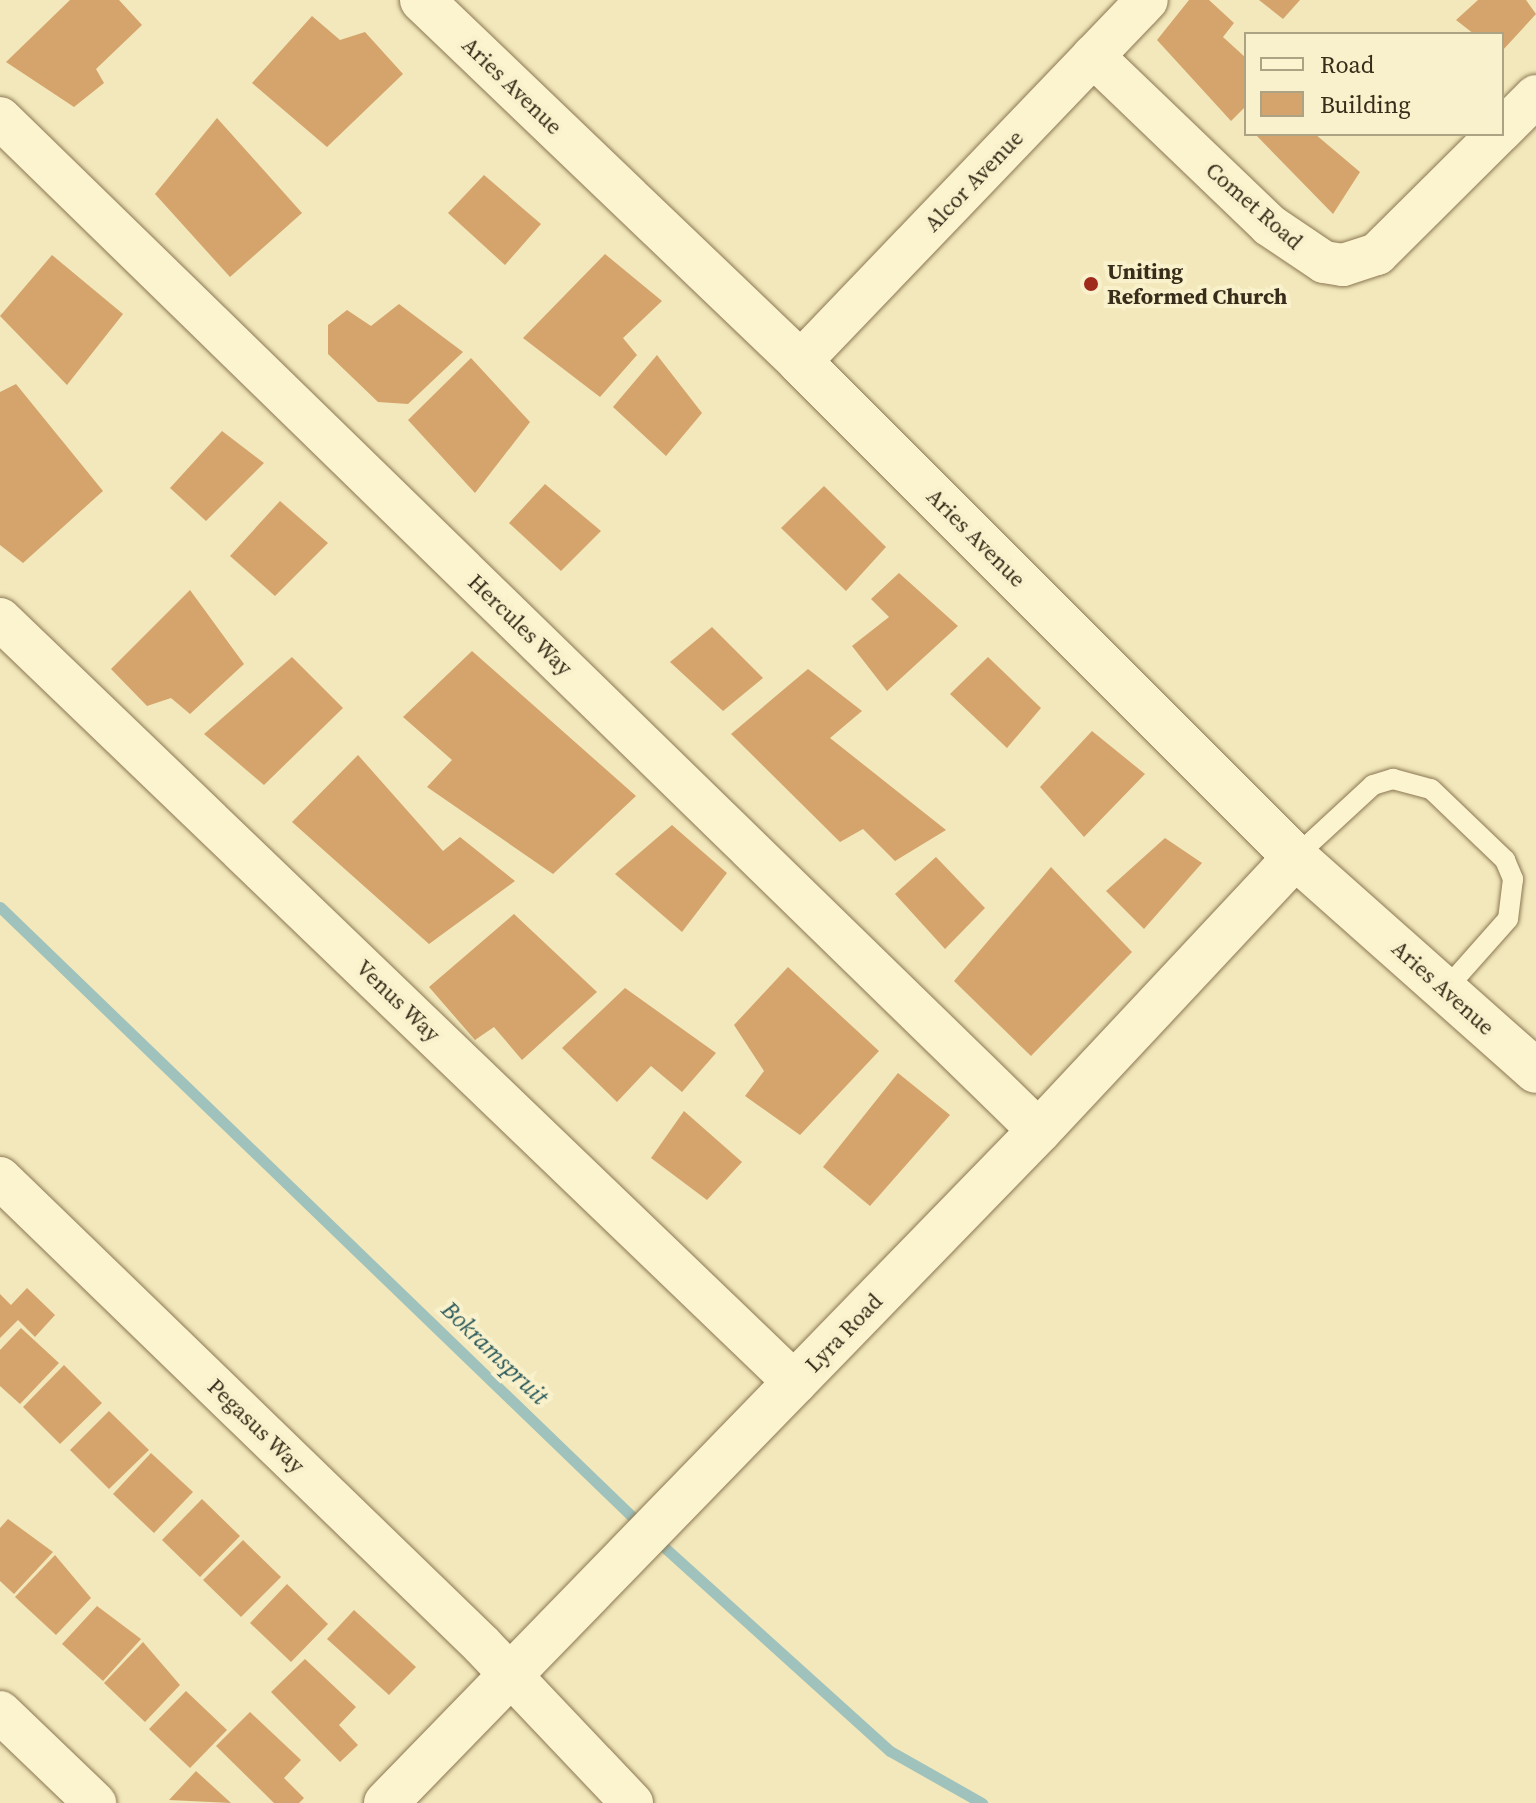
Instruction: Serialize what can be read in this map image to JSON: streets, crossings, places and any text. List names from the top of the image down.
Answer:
{
  "streets": {
    "street": [
      "Aries Avenue",
      "Alcor Avenue",
      "Comet Road",
      "Hercules Way",
      "Venus Way",
      "Lyra Road",
      "Pegasus Way"
    ]
  },
  "crossings": [
    ["Aries Avenue", "Alcor Avenue"],
    ["Aries Avenue", "Lyra Road"],
    ["Alcor Avenue", "Comet Road"],
    ["Hercules Way", "Lyra Road"],
    ["Venus Way", "Lyra Road"],
    ["Lyra Road", "Pegasus Way"]
  ],
  "water": ["Bokramspruit"],
  "places": ["Uniting Reformed Church"],
  "legend": ["Road", "Building"]
}
